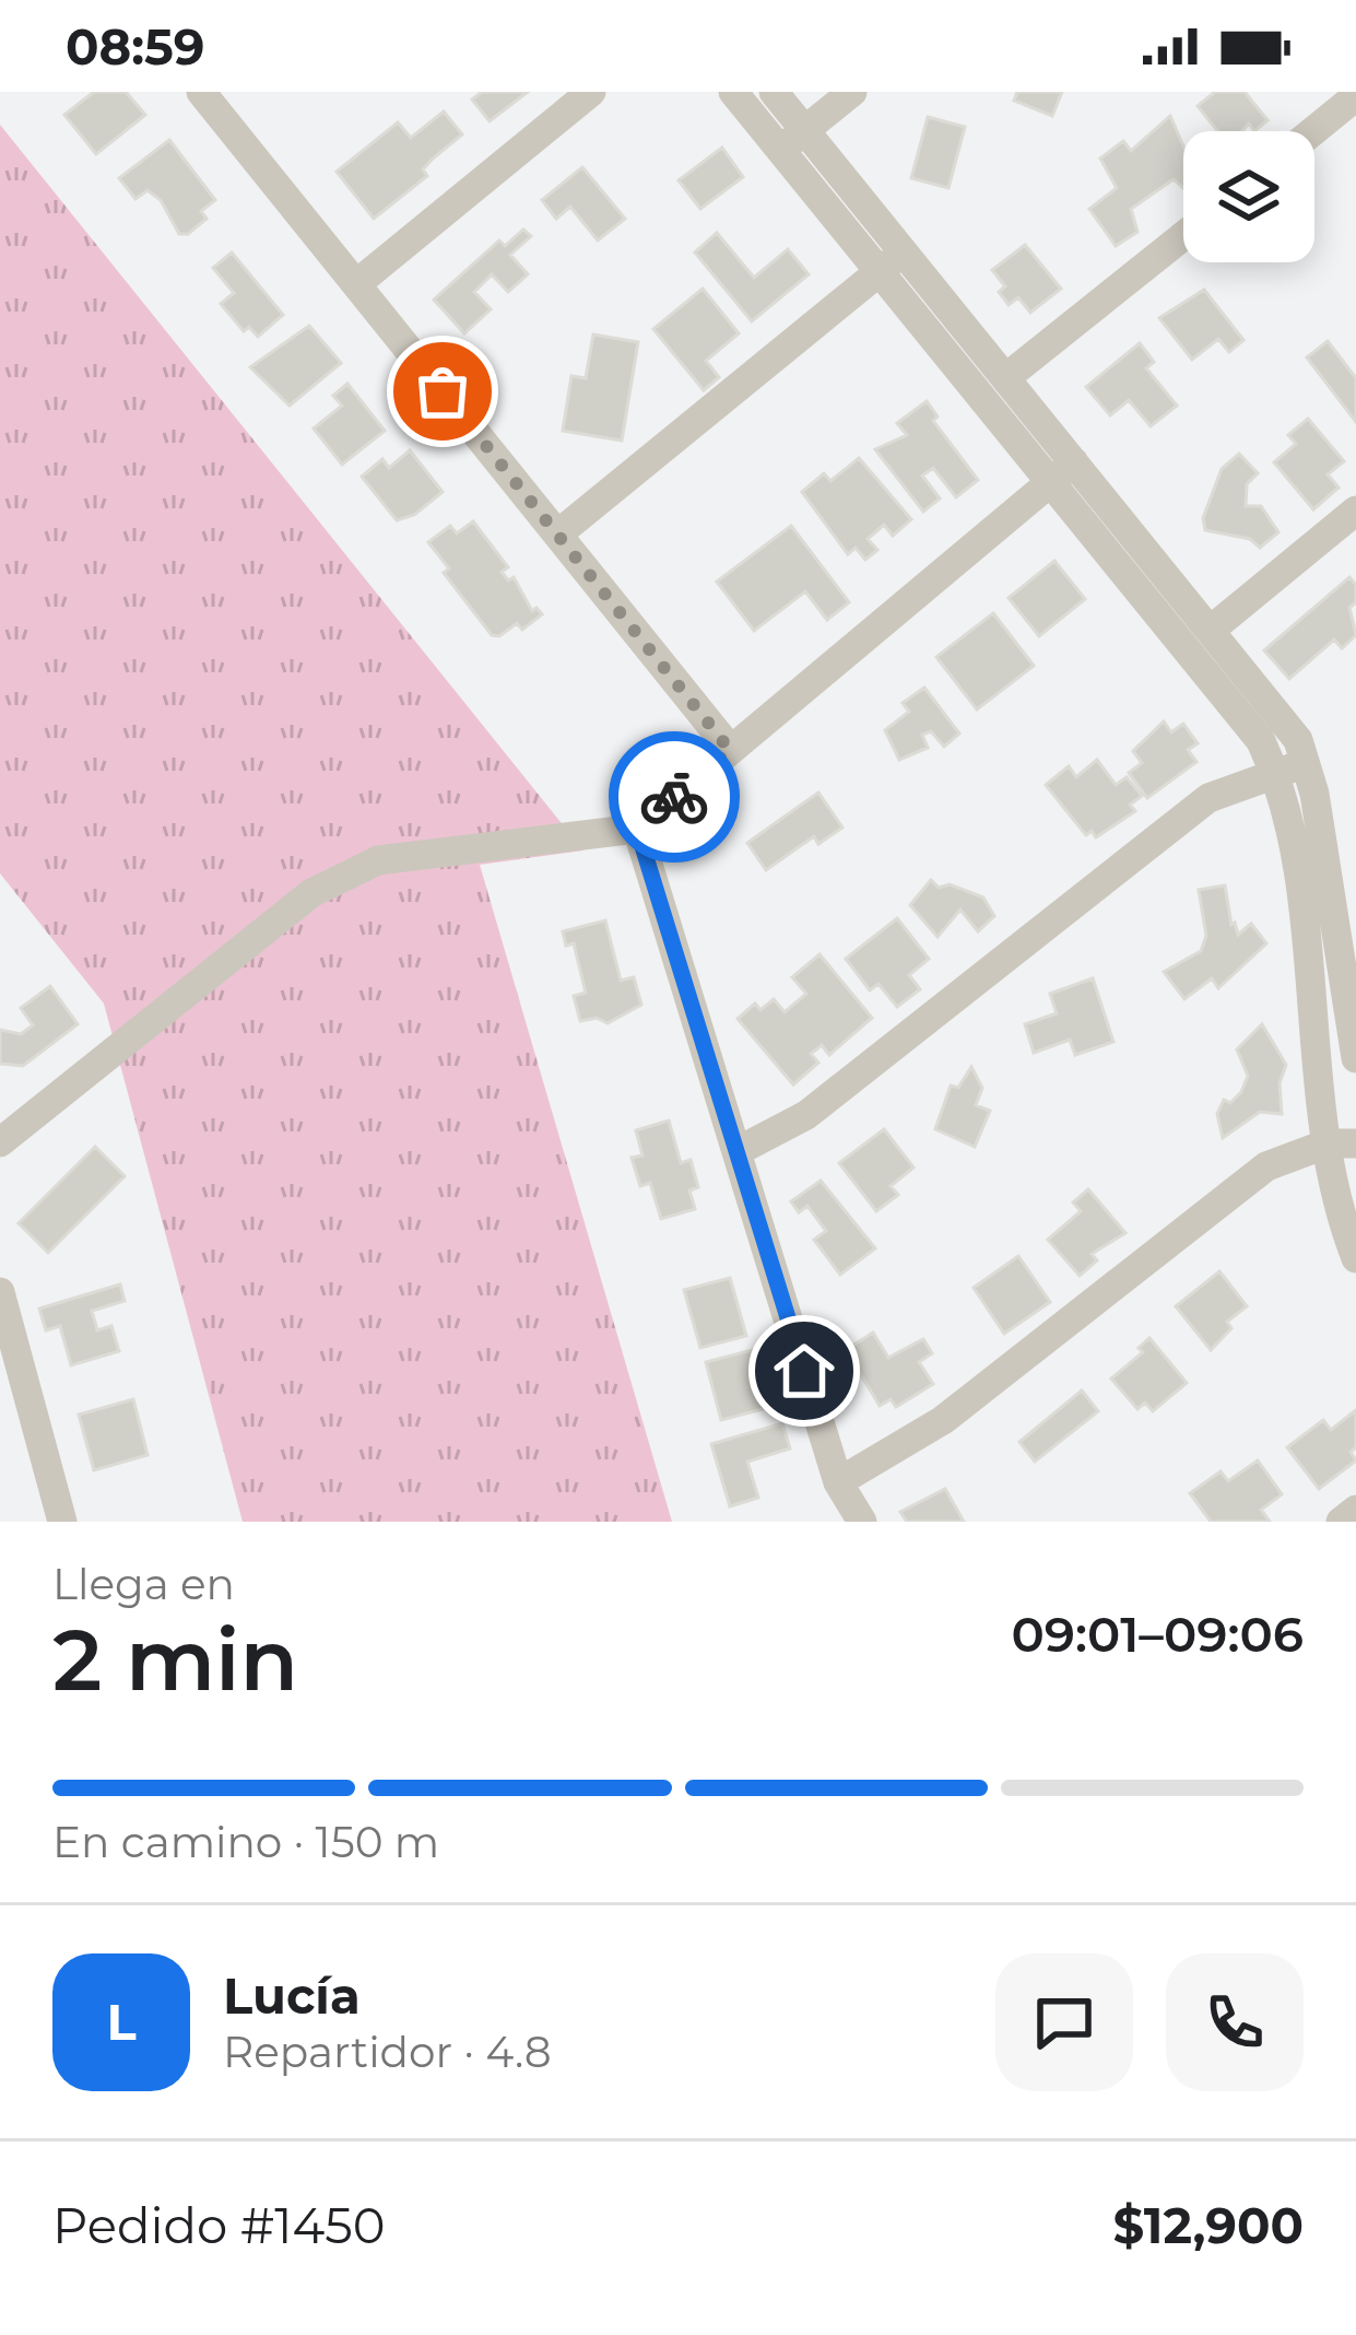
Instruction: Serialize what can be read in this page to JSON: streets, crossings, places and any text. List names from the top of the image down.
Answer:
{
  "page": {
    "status": "08:59",
    "heading": ["2 min", "Llega en", "09:01–09:06"],
    "panel": [
      "Lucía",
      "Repartidor · 4.8",
      "Pedido #1450",
      "$12,900"
    ],
    "bar": "En camino · 150 m",
    "round": "L"
  }
}
